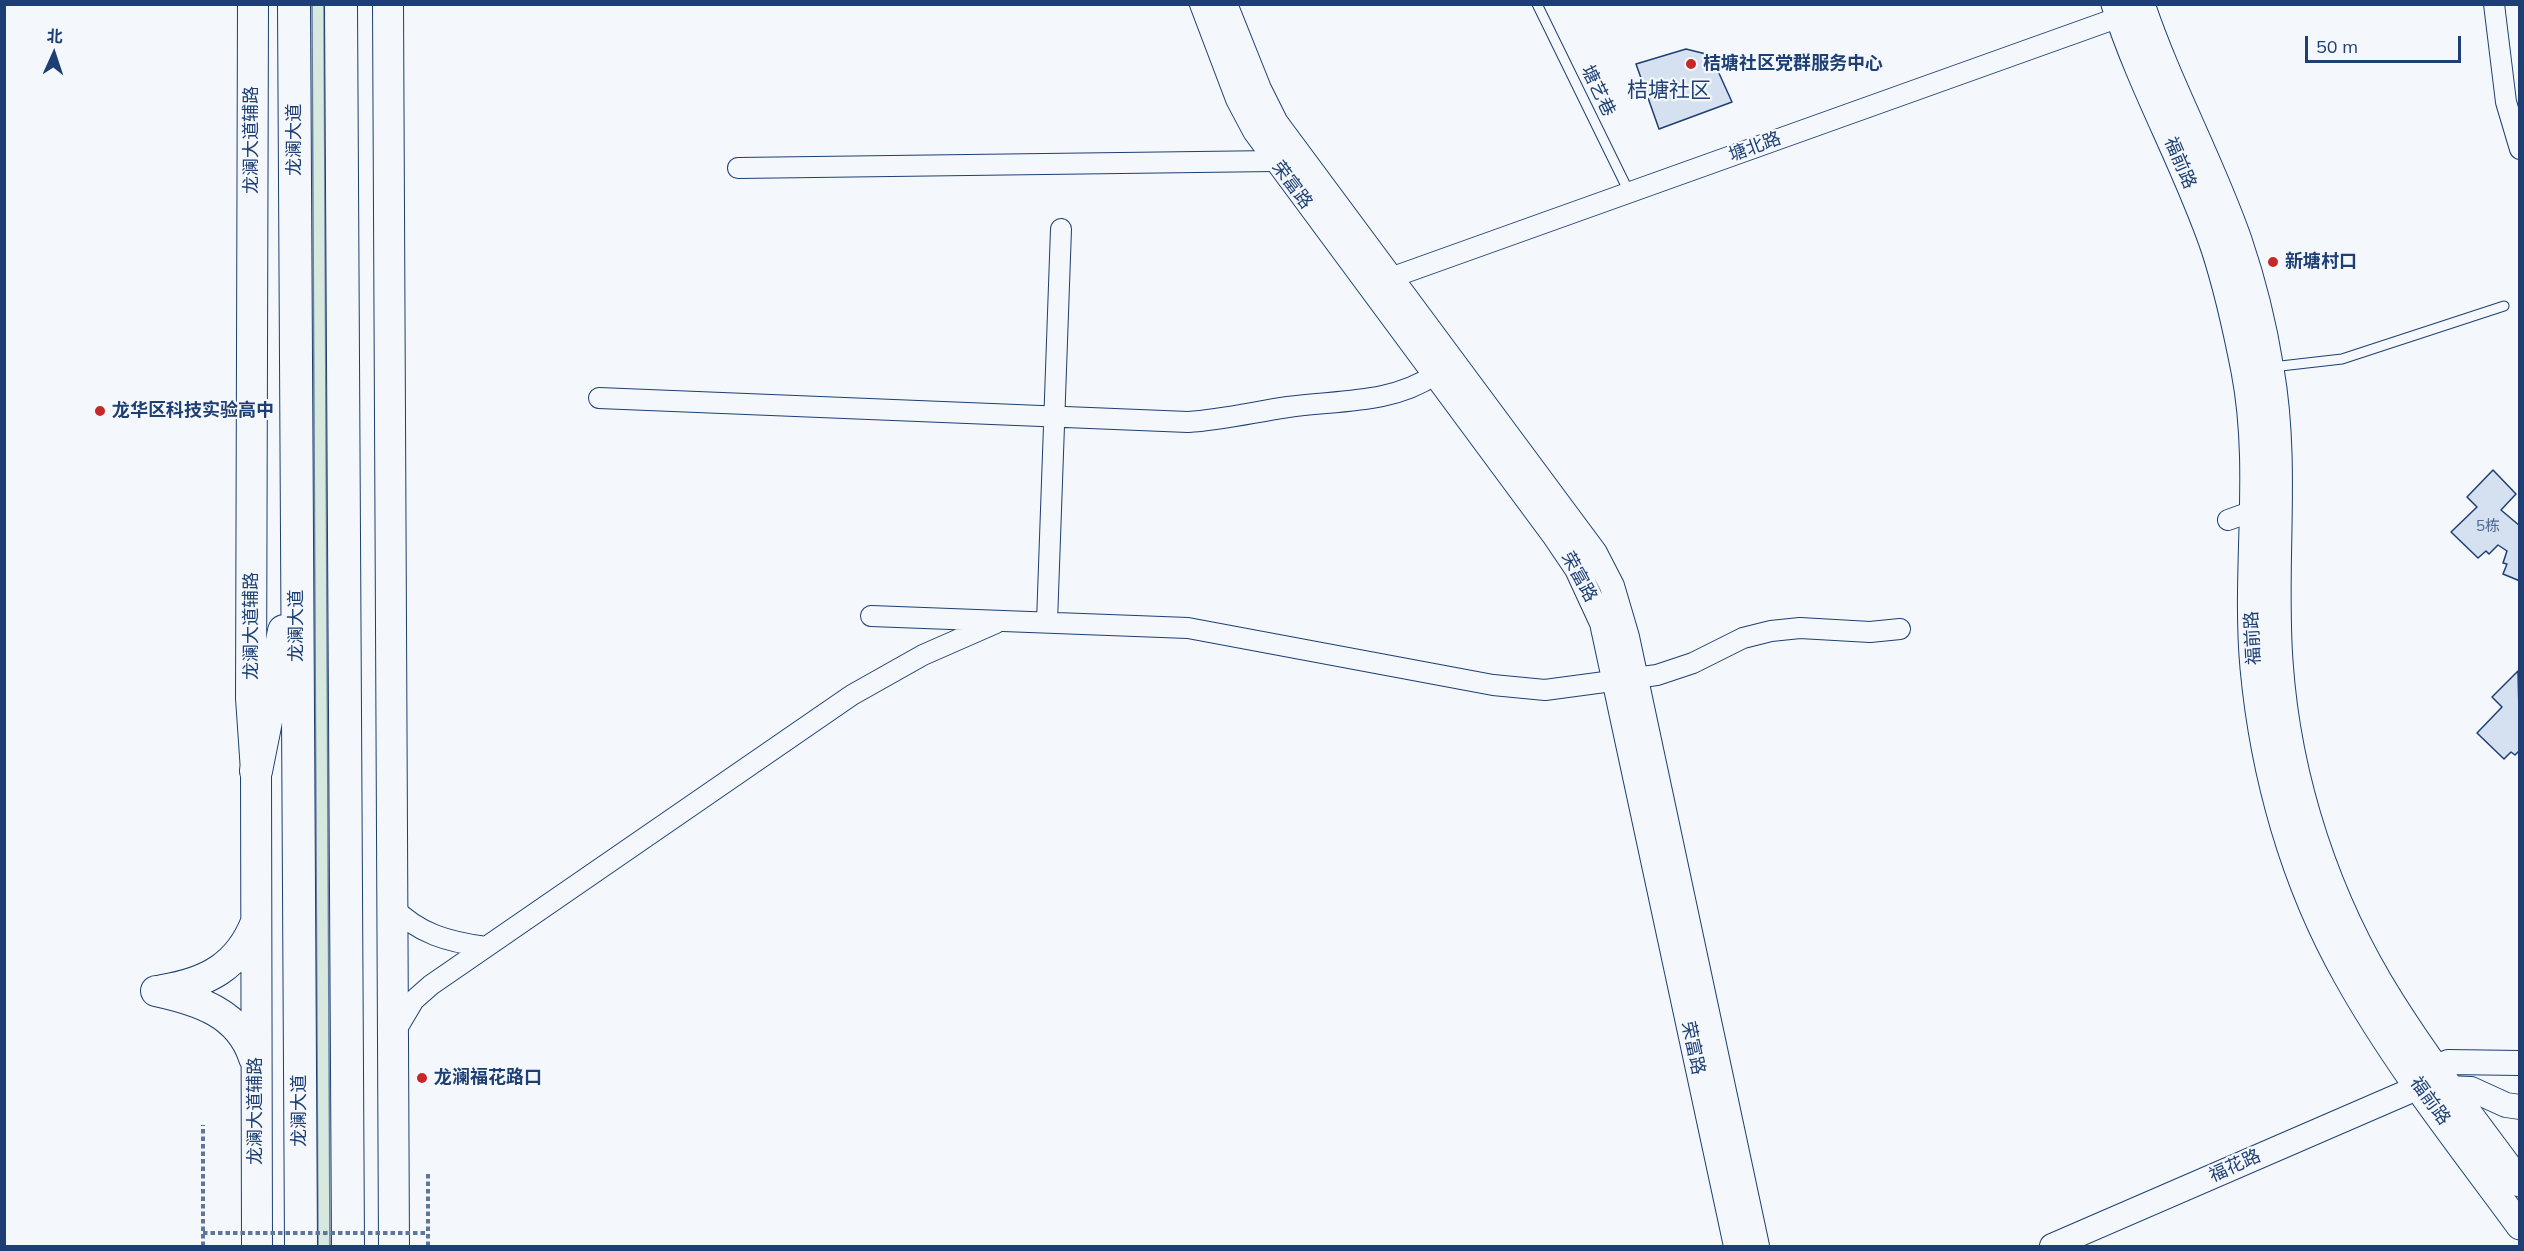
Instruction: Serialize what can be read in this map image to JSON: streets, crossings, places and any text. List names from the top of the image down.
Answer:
{
  "streets": {
    "highway": ["龙澜大道"],
    "main road": ["龙澜大道辅路", "福前路"],
    "street": ["塘北路", "荣富路", "福花路"],
    "lane": ["塘艺巷"]
  },
  "crossings": [
    ["塘艺巷", "塘北路"],
    ["塘北路", "福前路"],
    ["塘北路", "荣富路"],
    ["福前路", "福花路"]
  ],
  "districts": ["桔塘社区"],
  "places": [
    "桔塘社区党群服务中心",
    "新塘村口",
    "龙华区科技实验高中",
    "龙澜福花路口"
  ],
  "house_numbers": ["5栋"],
  "scale_bar": "50 m",
  "north": "top"
}
